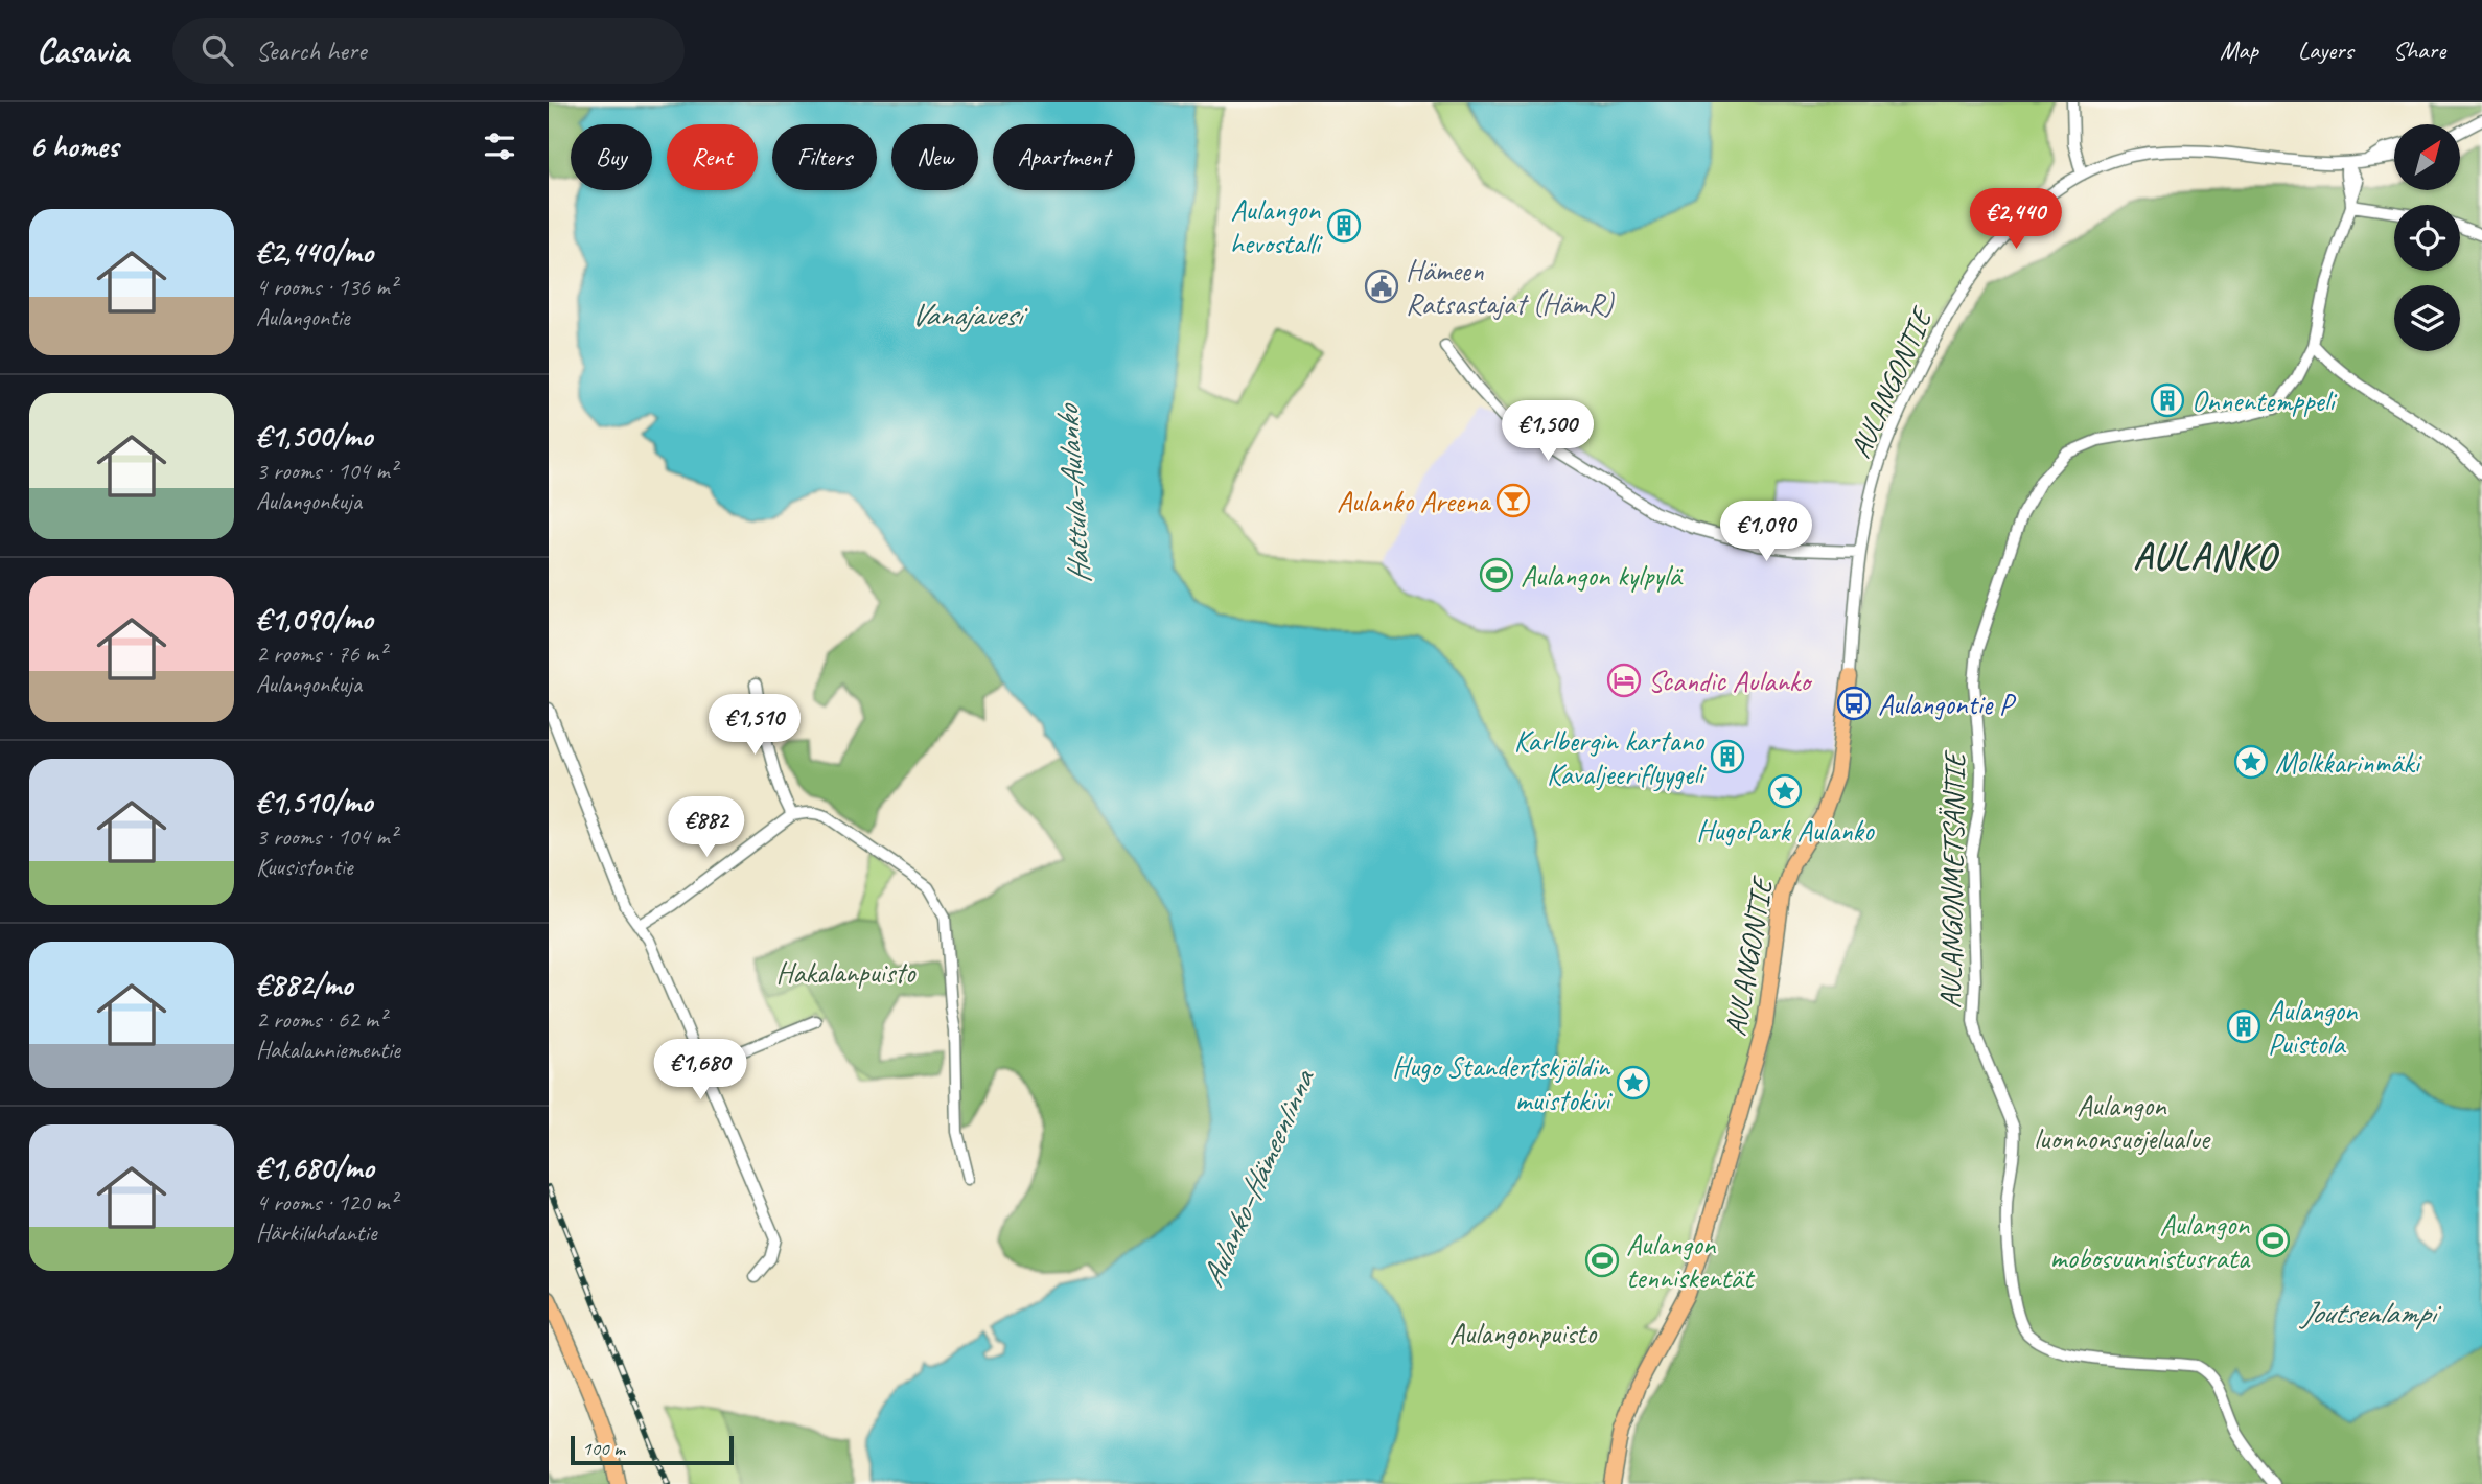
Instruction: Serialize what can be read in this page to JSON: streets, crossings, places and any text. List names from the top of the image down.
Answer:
{
  "streets": {
    "main road": ["AULANGONTIE"],
    "street": ["AULANGONMETSÄNTIE"]
  },
  "districts": ["AULANKO"],
  "water": [
    "Vanajavesi",
    "Hattula–Aulanko",
    "Aulanko–Hämeenlinna",
    "Joutsenlampi"
  ],
  "parks": ["Hakalanpuisto", "Aulangon luonnonsuojelualue", "Aulangonpuisto"],
  "places": {
    "building": [
      "Aulangon hevostalli",
      "Onnentemppeli",
      "Karlbergin kartano Kavaljeeriflyygeli",
      "Aulangon Puistola"
    ],
    "public building": ["Hämeen Ratsastajat (HämR)"],
    "bar": ["Aulanko Areena"],
    "sports": ["Aulangon kylpylä", "Aulangon mobosuunnistusrata", "Aulangon tenniskentät"],
    "hotel": ["Scandic Aulanko"],
    "bus stop": ["Aulangontie P"],
    "place": ["Molkkarinmäki", "HugoPark Aulanko", "Hugo Standertskjöldin muistokivi"]
  },
  "scale_bar": "100 m",
  "north": "top right",
  "page": {
    "header": "Casavia",
    "search": "Search here",
    "nav": ["Map", "Layers", "Share"],
    "heading": "6 homes",
    "chip": [
      "Buy",
      "Rent",
      "Filters",
      "New",
      "Apartment"
    ],
    "price": [
      "€2,440",
      "€1,500",
      "€1,090",
      "€1,510",
      "€882",
      "€1,680"
    ],
    "list": [
      {
        "name": "€2,440/mo",
        "note": "4 rooms · 136 m² · Aulangontie"
      },
      {
        "name": "€1,500/mo",
        "note": "3 rooms · 104 m² · Aulangonkuja"
      },
      {
        "name": "€1,090/mo",
        "note": "2 rooms · 76 m² · Aulangonkuja"
      },
      {
        "name": "€1,510/mo",
        "note": "3 rooms · 104 m² · Kuusistontie"
      },
      {
        "name": "€882/mo",
        "note": "2 rooms · 62 m² · Hakalanniementie"
      },
      {
        "name": "€1,680/mo",
        "note": "4 rooms · 120 m² · Härkiluhdantie"
      }
    ],
    "scale": "100 m"
  }
}
